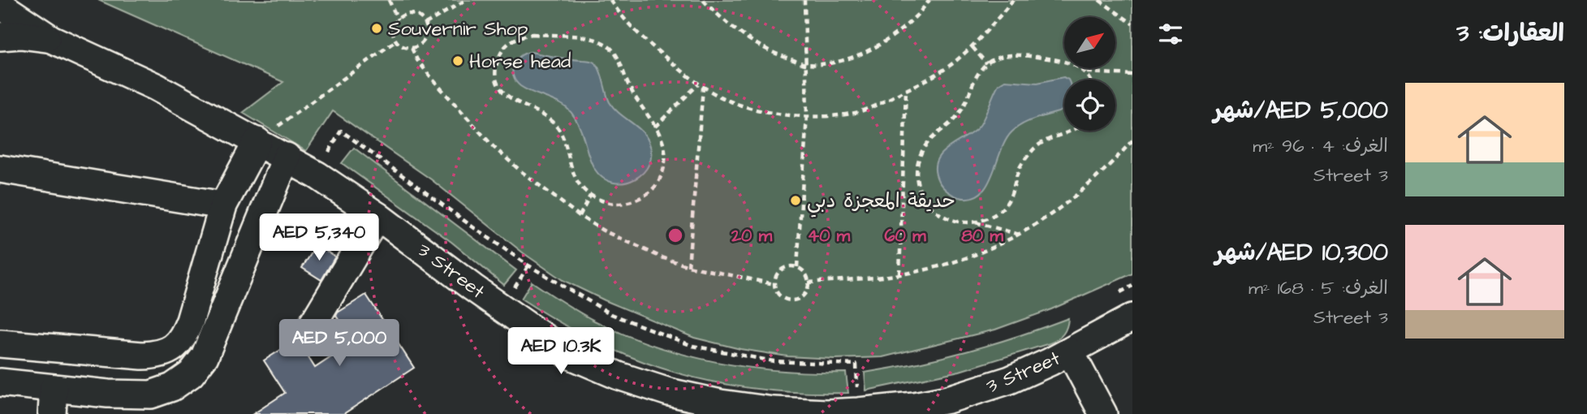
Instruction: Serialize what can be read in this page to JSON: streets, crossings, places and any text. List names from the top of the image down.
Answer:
{
  "streets": {
    "street": ["3 Street"]
  },
  "places": ["Souvernir Shop", "Horse head", "حديقة المعجزة دبي"],
  "north": "top right",
  "page": {
    "heading": "العقارات: 3",
    "list": [
      {
        "name": "AED 5,000/شهر",
        "note": "الغرف: 4 · 96 m² · 3 Street"
      },
      {
        "name": "AED 10,300/شهر",
        "note": "الغرف: 5 · 168 m² · 3 Street"
      }
    ],
    "price": ["AED 5,340", "AED 5,000", "AED 10.3K"]
  },
  "rings": [
    "20 m",
    "40 m",
    "60 m",
    "80 m"
  ]
}
